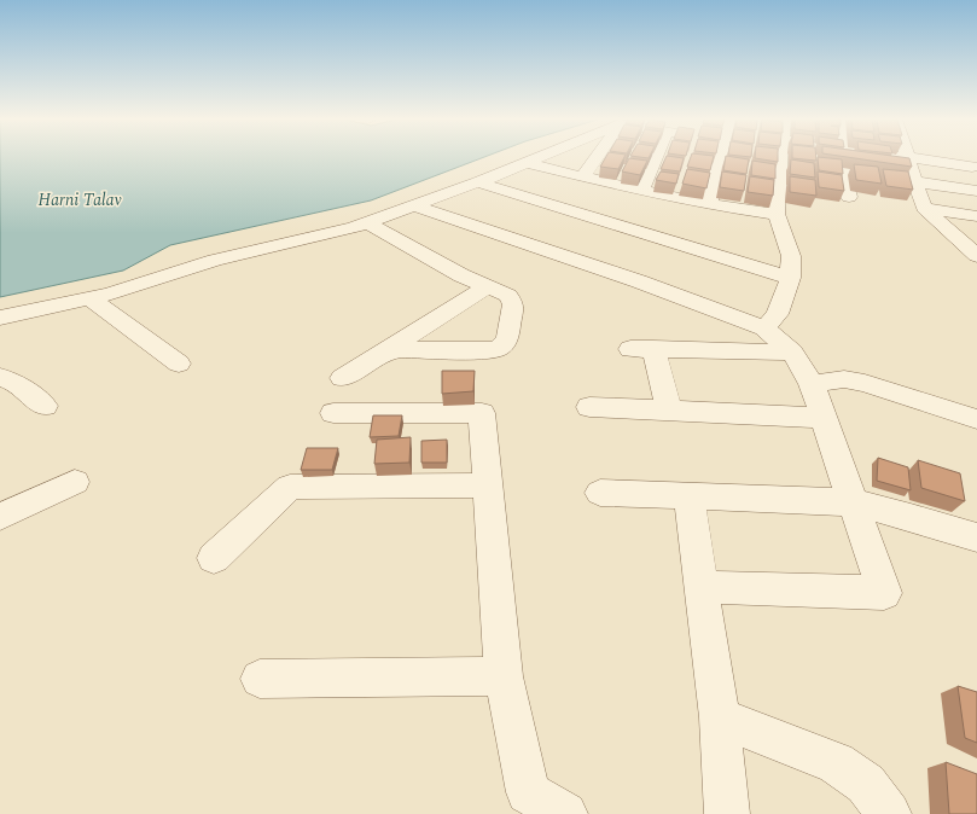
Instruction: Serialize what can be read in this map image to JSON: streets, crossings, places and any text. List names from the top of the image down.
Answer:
{
  "water": ["Harni Talav"]
}
